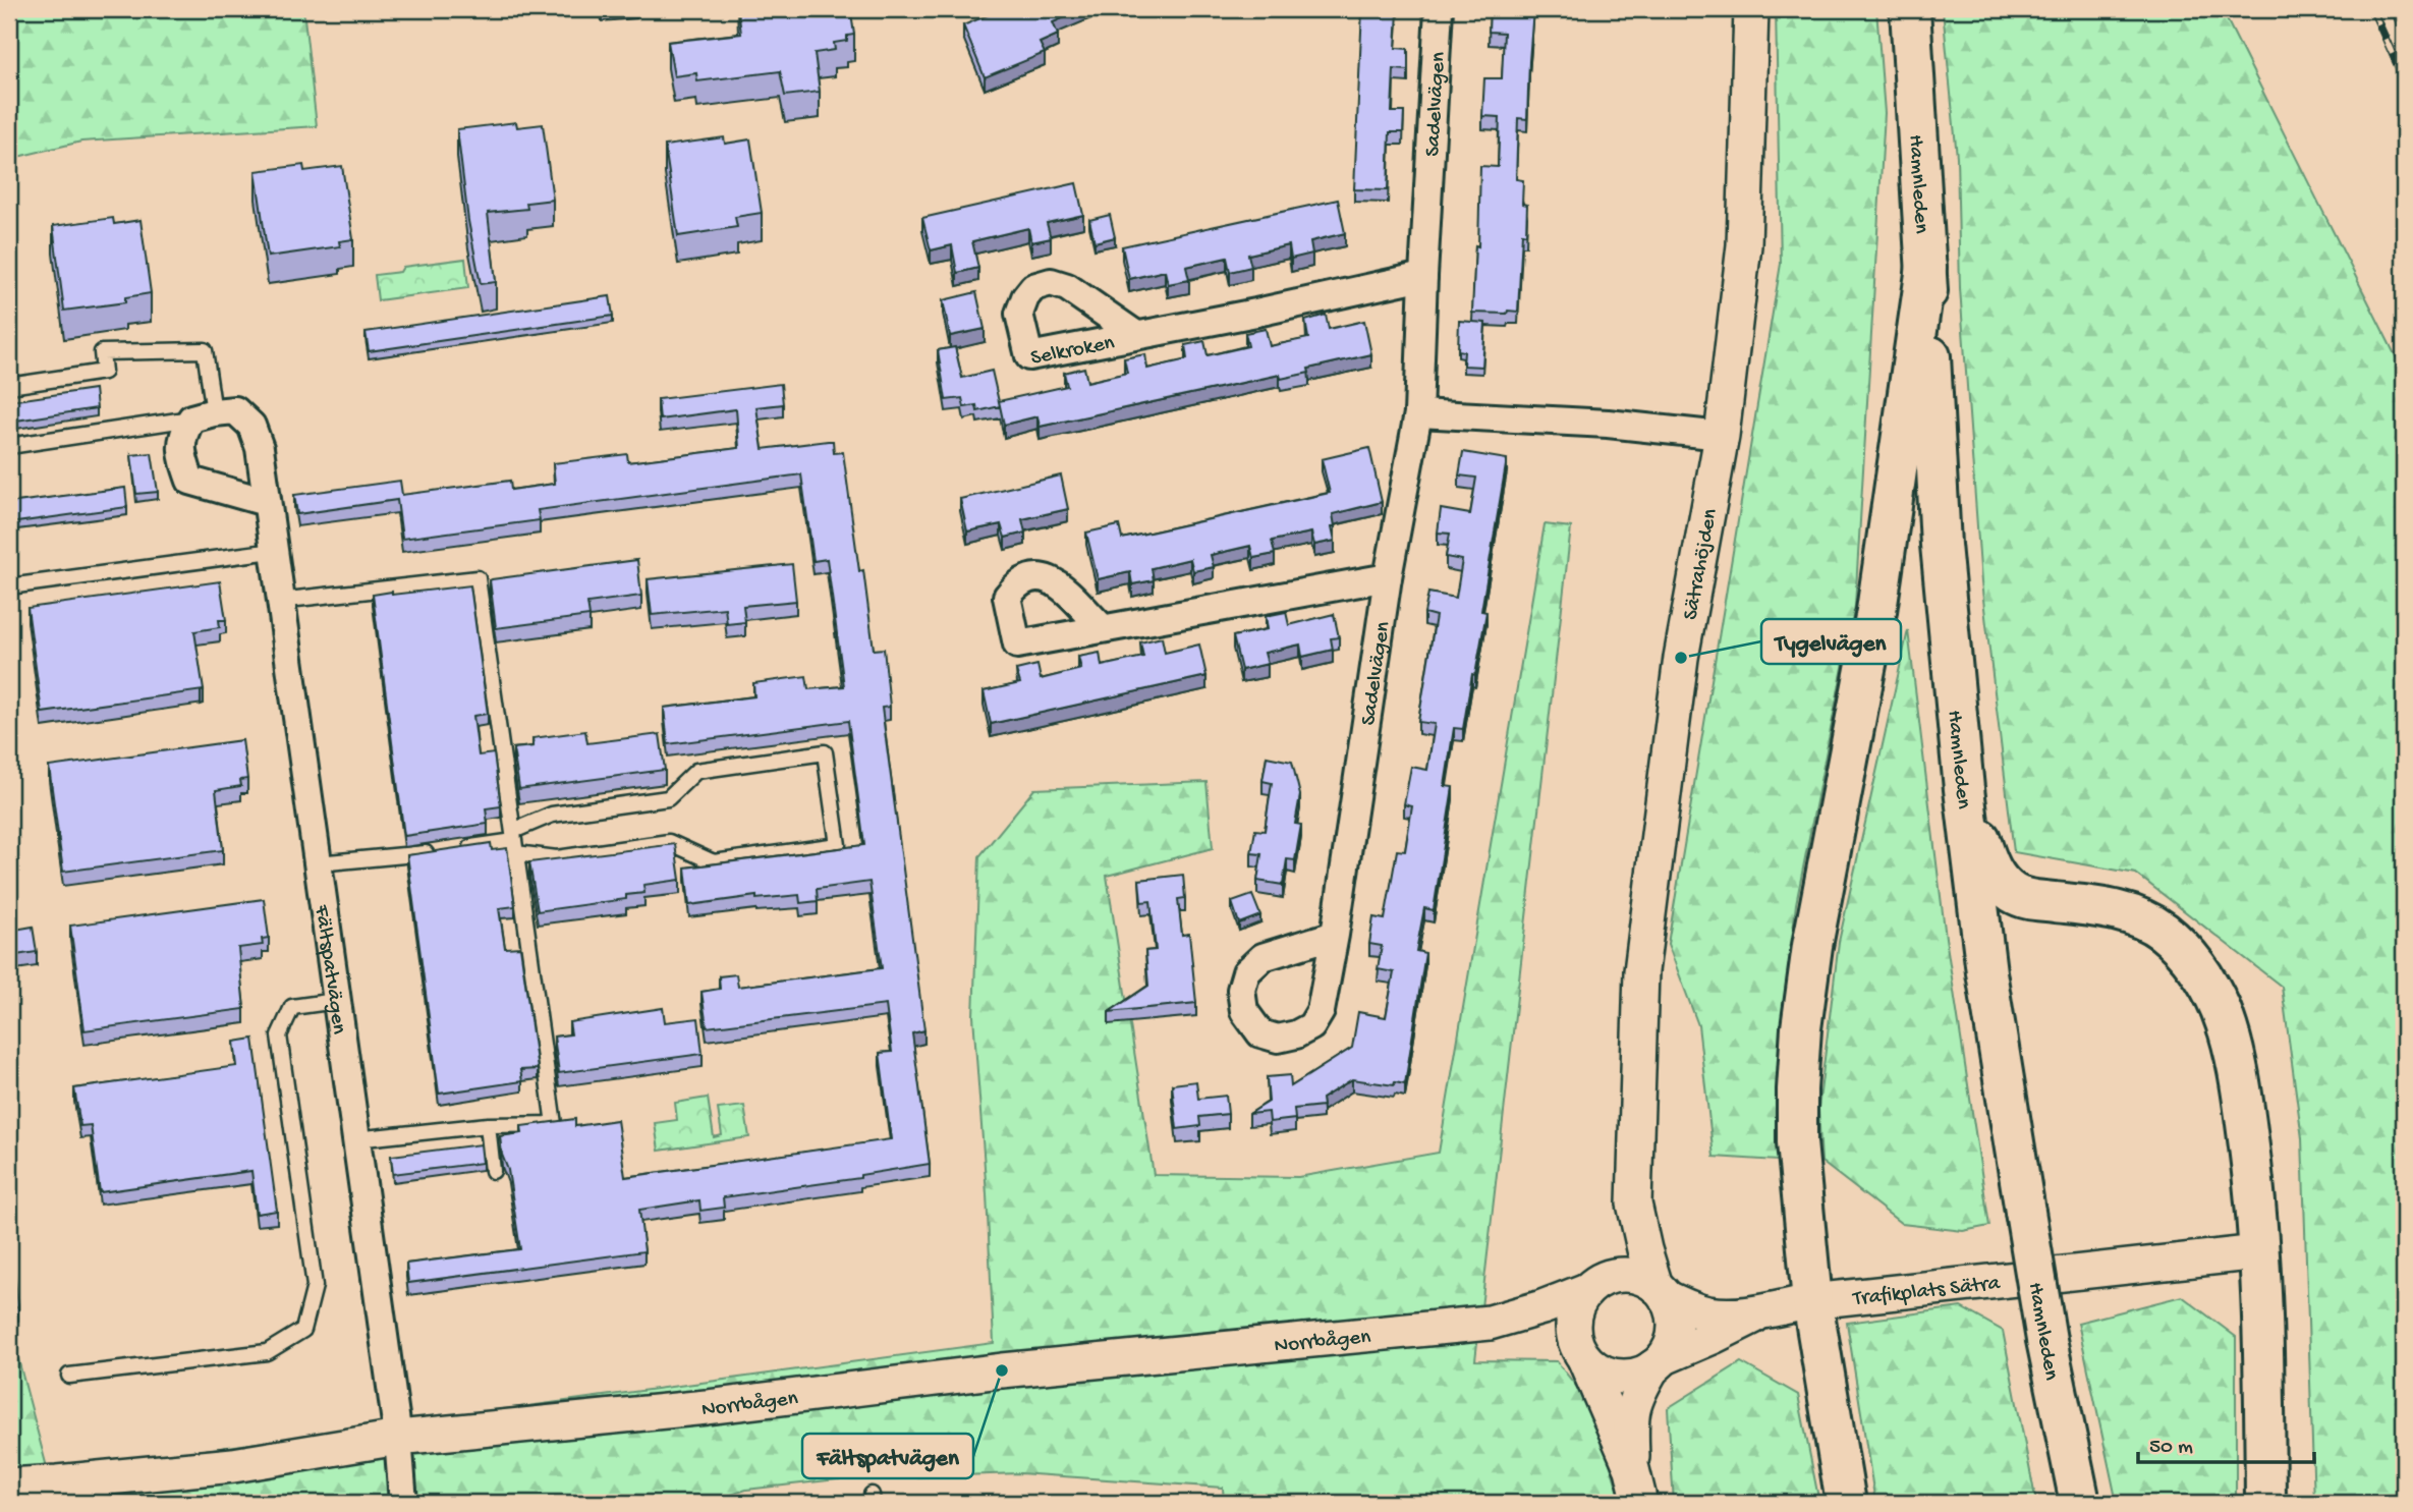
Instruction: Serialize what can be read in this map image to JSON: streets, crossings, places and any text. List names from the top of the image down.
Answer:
{
  "streets": {
    "main road": ["Hamnleden"],
    "street": [
      "Sadelvägen",
      "Selkroken",
      "Sätrahöjden",
      "Fältspatvägen",
      "Trafikplats Sätra",
      "Norrbågen"
    ]
  },
  "crossings": [
    ["Sadelvägen", "Selkroken"],
    ["Sätrahöjden", "Trafikplats Sätra"],
    ["Sätrahöjden", "Norrbågen"],
    ["Fältspatvägen", "Norrbågen"],
    ["Trafikplats Sätra", "Norrbågen"]
  ],
  "places": ["Tygelvägen", "Fältspatvägen"],
  "scale_bar": "50 m"
}
